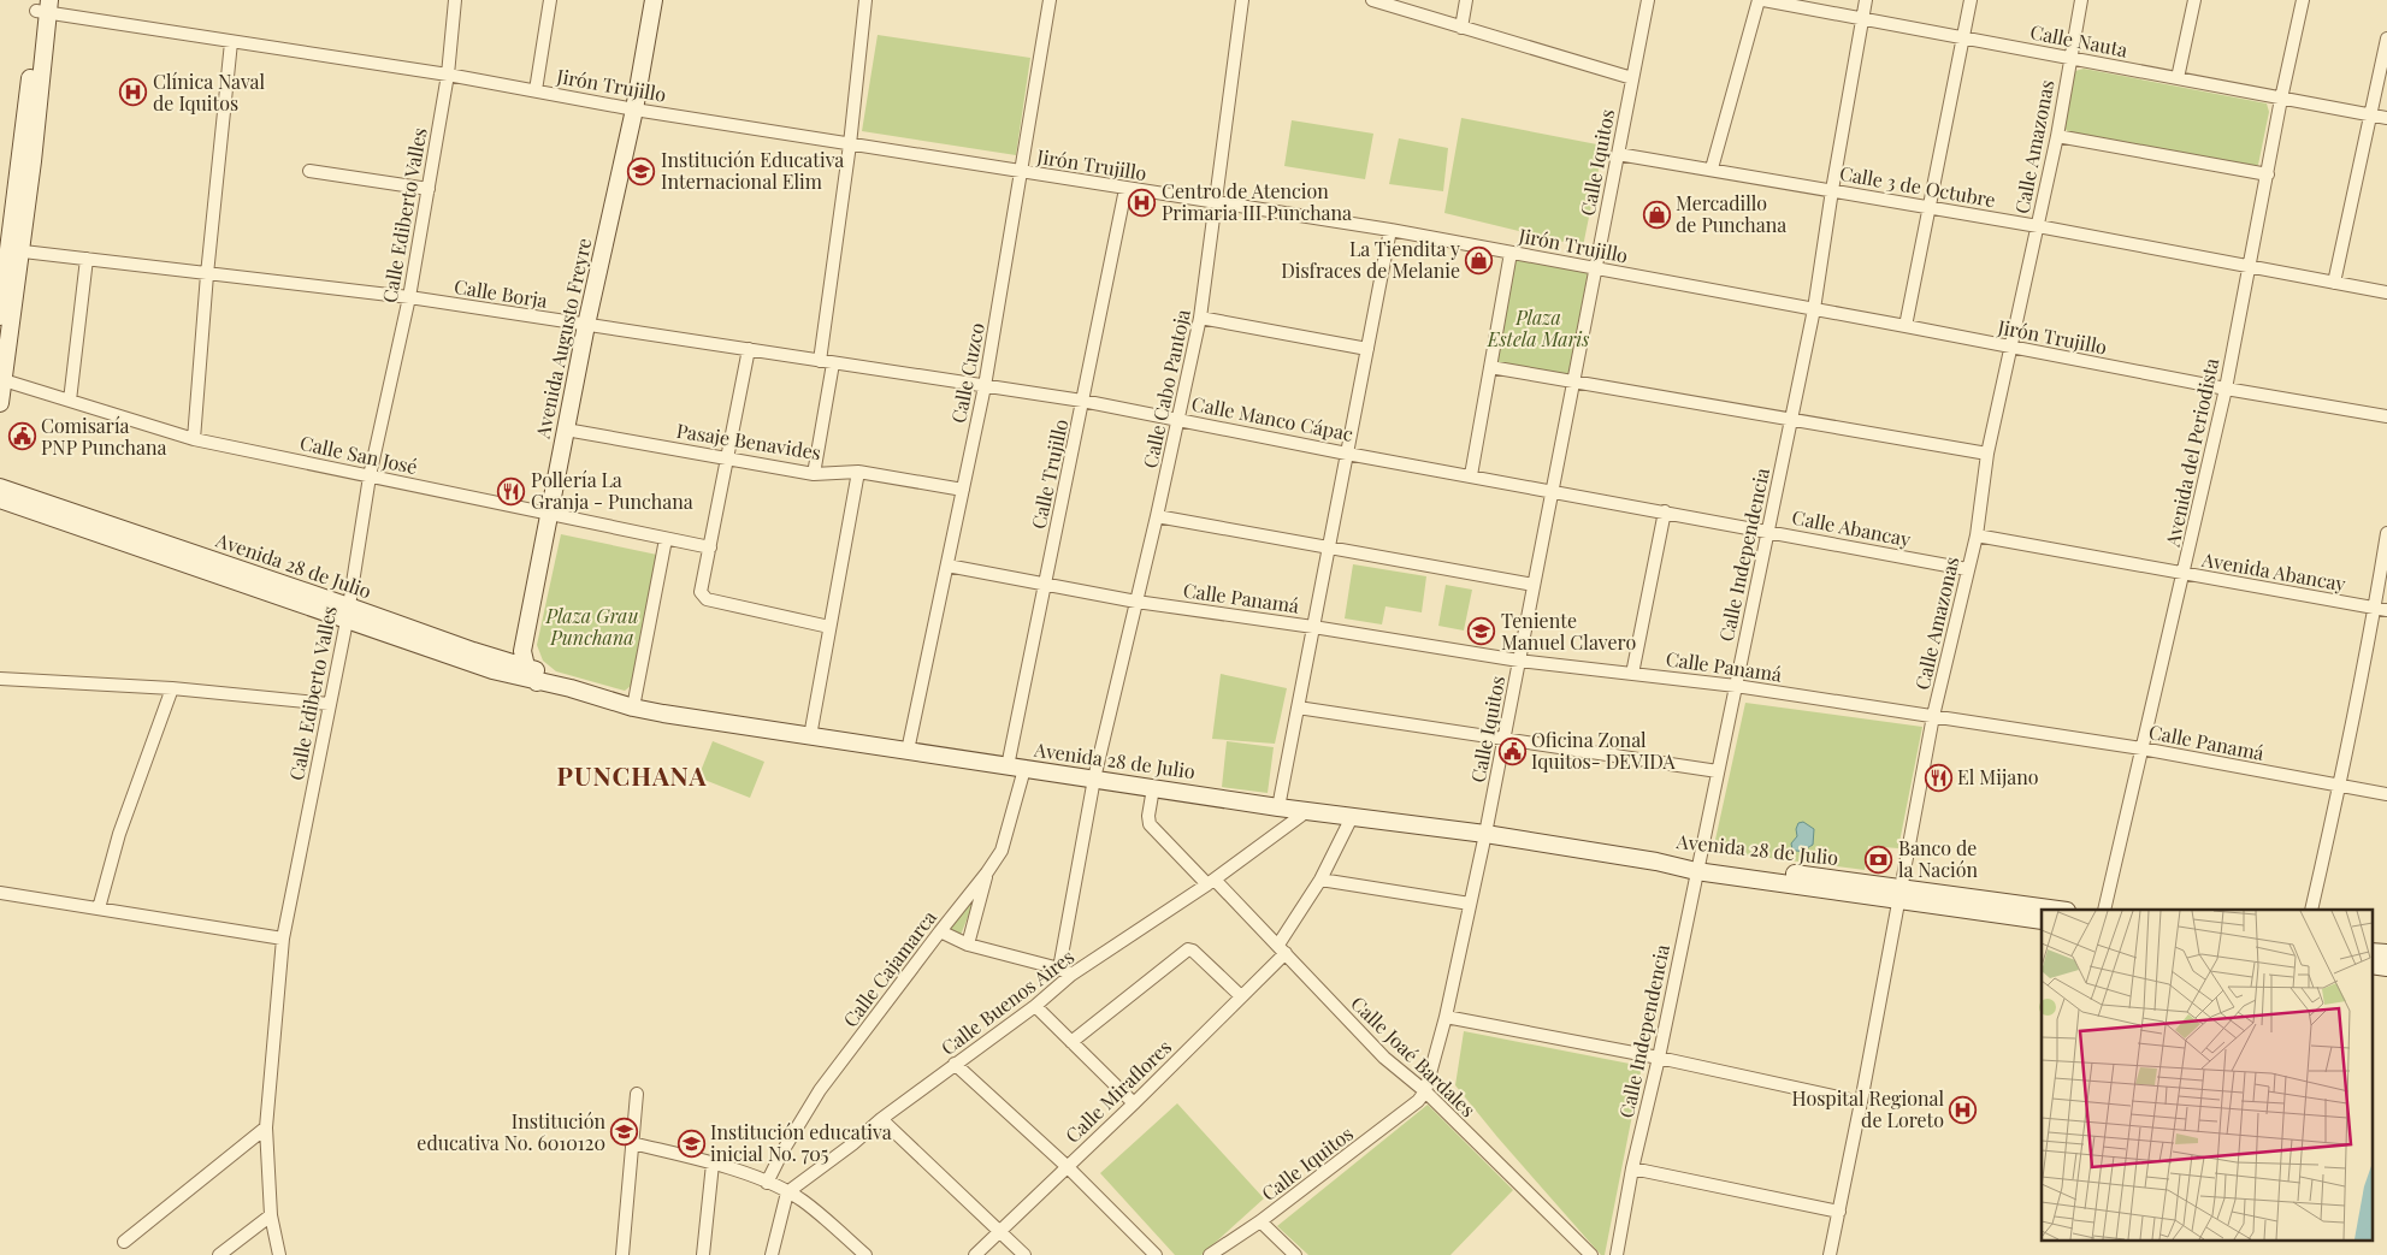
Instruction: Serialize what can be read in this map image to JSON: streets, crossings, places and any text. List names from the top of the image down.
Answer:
{
  "streets": {
    "main road": ["Avenida Augusto Freyre", "Avenida 28 de Julio"],
    "street": [
      "Calle Nauta",
      "Jirón Trujillo",
      "Calle Amazonas",
      "Calle Iquitos",
      "Calle 3 de Octubre",
      "Calle Ediberto Valles",
      "Calle Borja",
      "Calle Cuzco",
      "Calle Cabo Pantoja",
      "Calle Manco Cápac",
      "Pasaje Benavides",
      "Avenida del Periodista",
      "Calle San José",
      "Calle Trujillo",
      "Calle Abancay",
      "Calle Independencia",
      "Avenida Abancay",
      "Calle Panamá",
      "Calle Cajamarca",
      "Calle Buenos Aires",
      "Calle Joaé Bardales",
      "Calle Miraflores"
    ]
  },
  "crossings": [
    ["Calle Nauta", "Calle Amazonas"],
    ["Calle Nauta", "Avenida del Periodista"],
    ["Calle Nauta", "Calle Independencia"],
    ["Jirón Trujillo", "Calle Amazonas"],
    ["Jirón Trujillo", "Calle Iquitos"],
    ["Jirón Trujillo", "Calle Ediberto Valles"],
    ["Jirón Trujillo", "Avenida Augusto Freyre"],
    ["Jirón Trujillo", "Calle Cuzco"],
    ["Jirón Trujillo", "Calle Cabo Pantoja"],
    ["Jirón Trujillo", "Avenida del Periodista"],
    ["Jirón Trujillo", "Calle Trujillo"],
    ["Jirón Trujillo", "Calle Independencia"],
    ["Calle Amazonas", "Calle 3 de Octubre"],
    ["Calle Amazonas", "Calle Abancay"],
    ["Calle Amazonas", "Avenida 28 de Julio"],
    ["Calle Amazonas", "Avenida Abancay"],
    ["Calle Amazonas", "Calle Panamá"],
    ["Calle Iquitos", "Calle 3 de Octubre"],
    ["Calle Iquitos", "Calle Manco Cápac"],
    ["Calle Iquitos", "Calle Abancay"],
    ["Calle Iquitos", "Avenida 28 de Julio"],
    ["Calle Iquitos", "Calle Panamá"],
    ["Calle Iquitos", "Calle Joaé Bardales"],
    ["Calle 3 de Octubre", "Avenida del Periodista"],
    ["Calle 3 de Octubre", "Calle Independencia"],
    ["Calle Ediberto Valles", "Calle Borja"],
    ["Calle Ediberto Valles", "Calle San José"],
    ["Calle Ediberto Valles", "Avenida 28 de Julio"],
    ["Calle Borja", "Avenida Augusto Freyre"],
    ["Calle Borja", "Calle Cuzco"],
    ["Calle Borja", "Calle Manco Cápac"],
    ["Avenida Augusto Freyre", "Pasaje Benavides"],
    ["Avenida Augusto Freyre", "Calle San José"],
    ["Avenida Augusto Freyre", "Avenida 28 de Julio"],
    ["Calle Cuzco", "Calle Manco Cápac"],
    ["Calle Cuzco", "Pasaje Benavides"],
    ["Calle Cuzco", "Avenida 28 de Julio"],
    ["Calle Cuzco", "Calle Panamá"],
    ["Calle Cabo Pantoja", "Calle Manco Cápac"],
    ["Calle Cabo Pantoja", "Avenida 28 de Julio"],
    ["Calle Cabo Pantoja", "Calle Panamá"],
    ["Calle Manco Cápac", "Calle Trujillo"],
    ["Calle Manco Cápac", "Calle Abancay"],
    ["Avenida del Periodista", "Avenida Abancay"],
    ["Avenida del Periodista", "Calle Panamá"],
    ["Calle Trujillo", "Avenida 28 de Julio"],
    ["Calle Trujillo", "Calle Panamá"],
    ["Calle Trujillo", "Calle Cajamarca"],
    ["Calle Abancay", "Calle Independencia"],
    ["Calle Independencia", "Avenida 28 de Julio"],
    ["Calle Independencia", "Calle Panamá"],
    ["Avenida 28 de Julio", "Calle Cajamarca"],
    ["Avenida 28 de Julio", "Calle Buenos Aires"],
    ["Avenida 28 de Julio", "Calle Joaé Bardales"],
    ["Avenida 28 de Julio", "Calle Miraflores"],
    ["Calle Buenos Aires", "Calle Joaé Bardales"],
    ["Calle Joaé Bardales", "Calle Miraflores"]
  ],
  "districts": ["PUNCHANA"],
  "parks": ["Plaza Estela Maris", "Plaza Grau Punchana"],
  "places": {
    "hospital": ["Clínica Naval de Iquitos", "Centro de Atencion Primaria III Punchana", "Hospital Regional de Loreto"],
    "school or university": [
      "Institución Educativa Internacional Elim",
      "Teniente Manuel Clavero",
      "Institución educativa No. 6010120",
      "Institución educativa inicial No. 705"
    ],
    "shop": ["Mercadillo de Punchana", "La Tiendita y Disfraces de Melanie"],
    "public building": ["Comisaría PNP Punchana", "Oficina Zonal Iquitos- DEVIDA"],
    "restaurant": ["Pollería La Granja - Punchana", "El Mijano"],
    "bank": ["Banco de la Nación"]
  }
}
